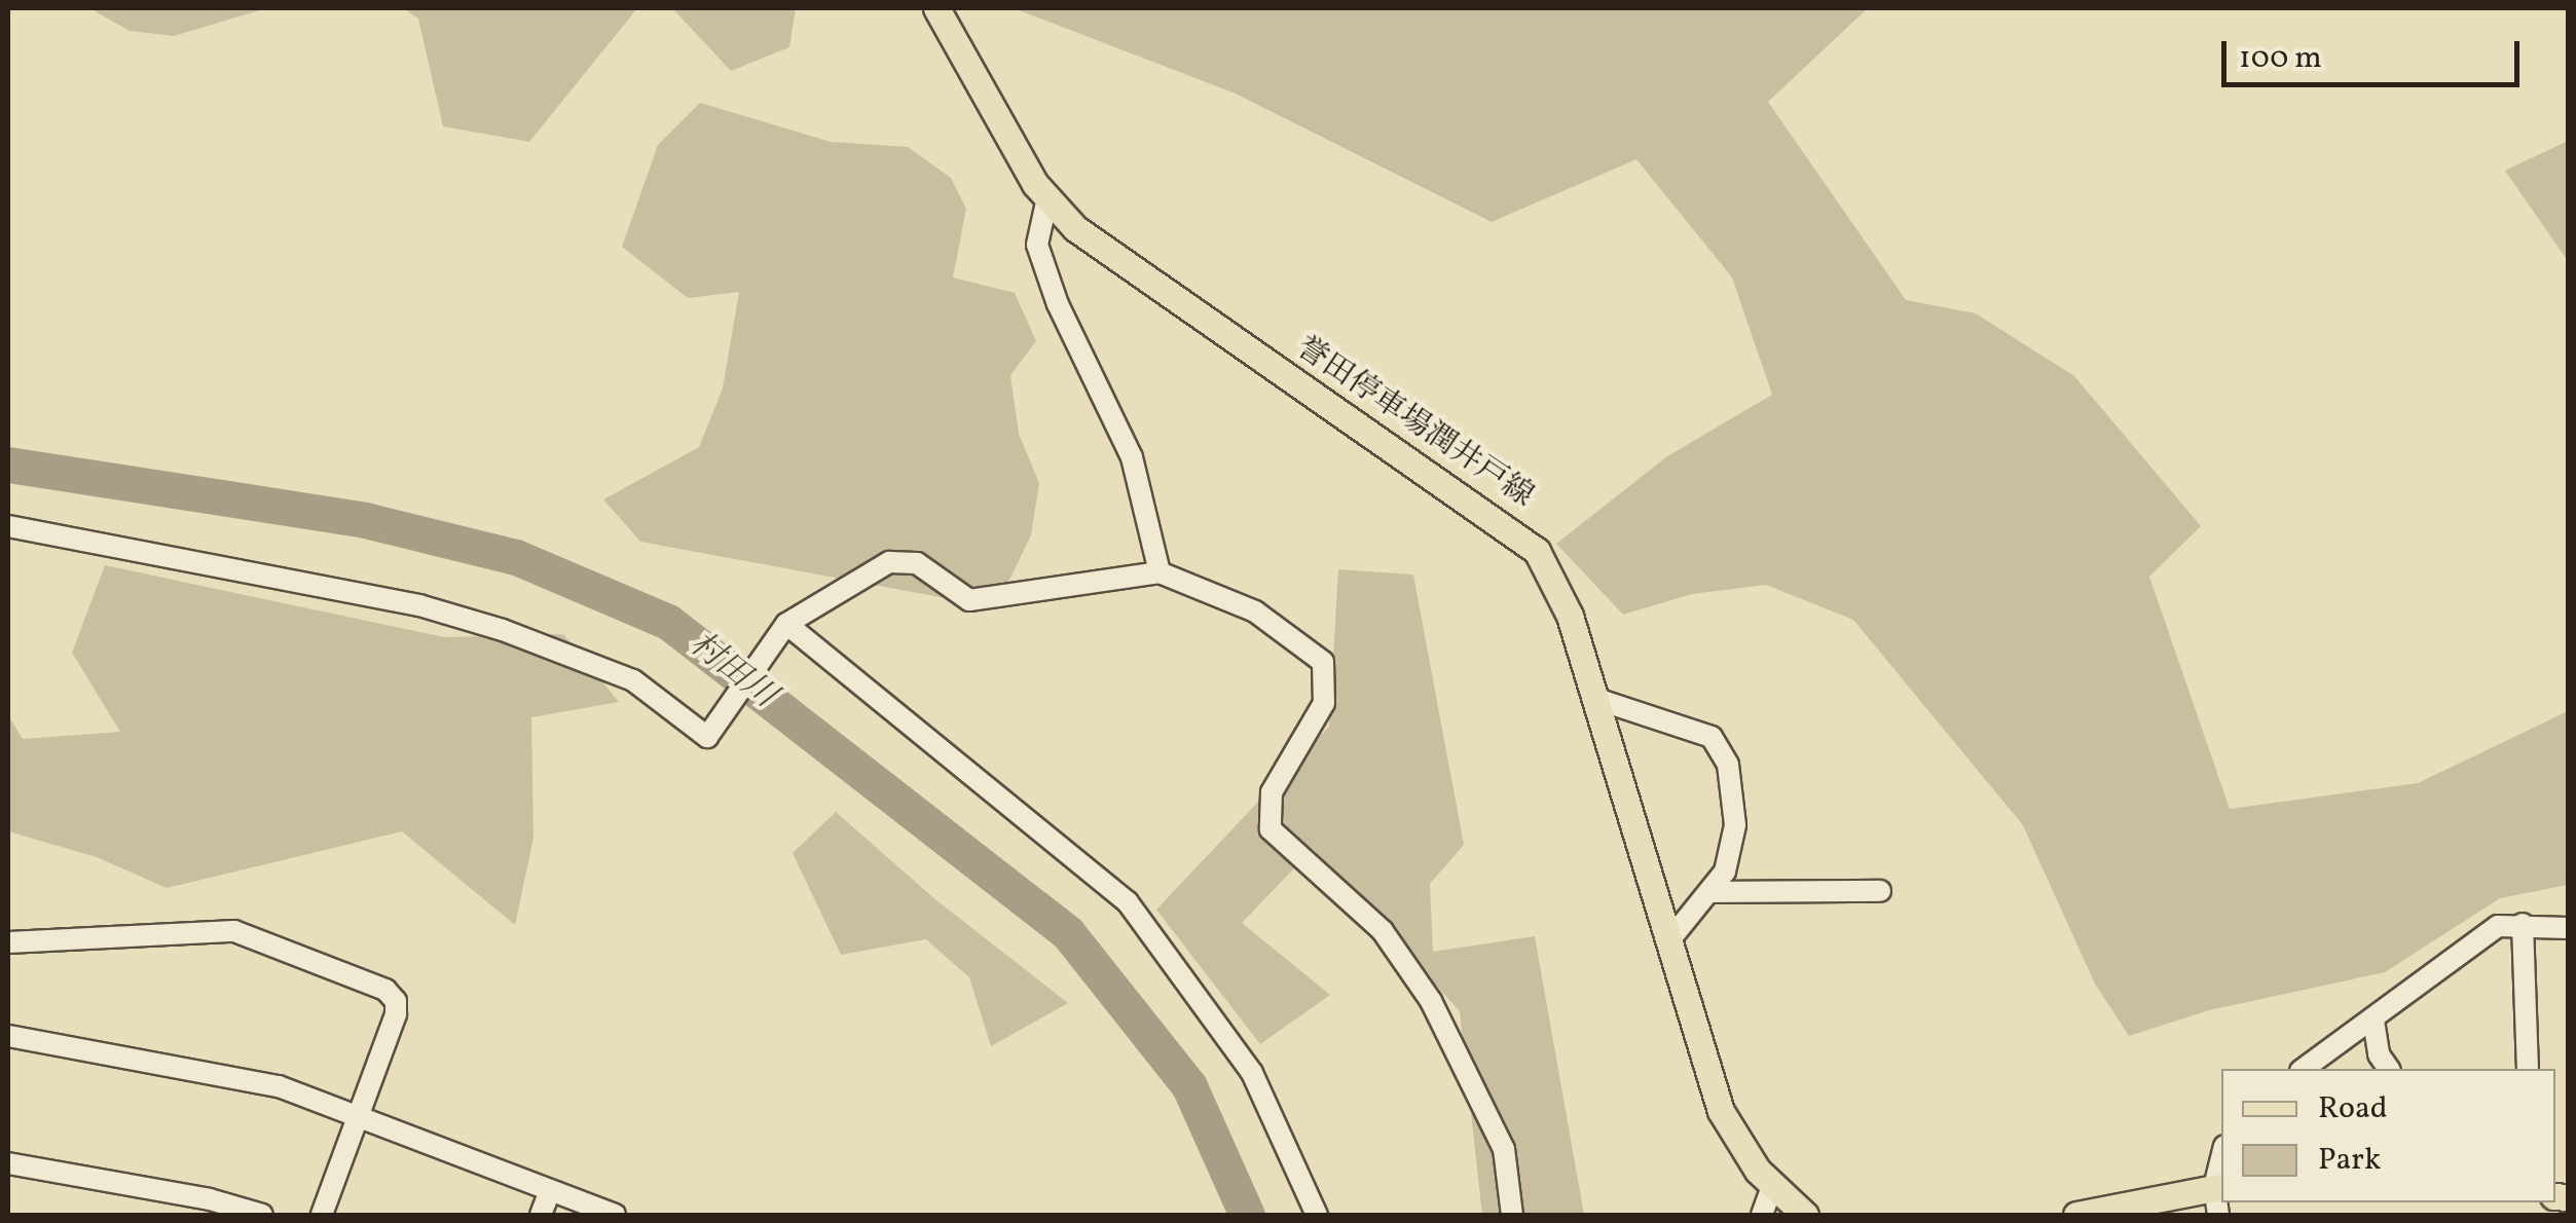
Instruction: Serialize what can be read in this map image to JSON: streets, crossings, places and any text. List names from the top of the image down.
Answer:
{
  "streets": {
    "main road": ["誉田停車場潤井戸線"]
  },
  "water": ["村田川"],
  "legend": ["Road", "Park"],
  "scale_bar": "100 m"
}
